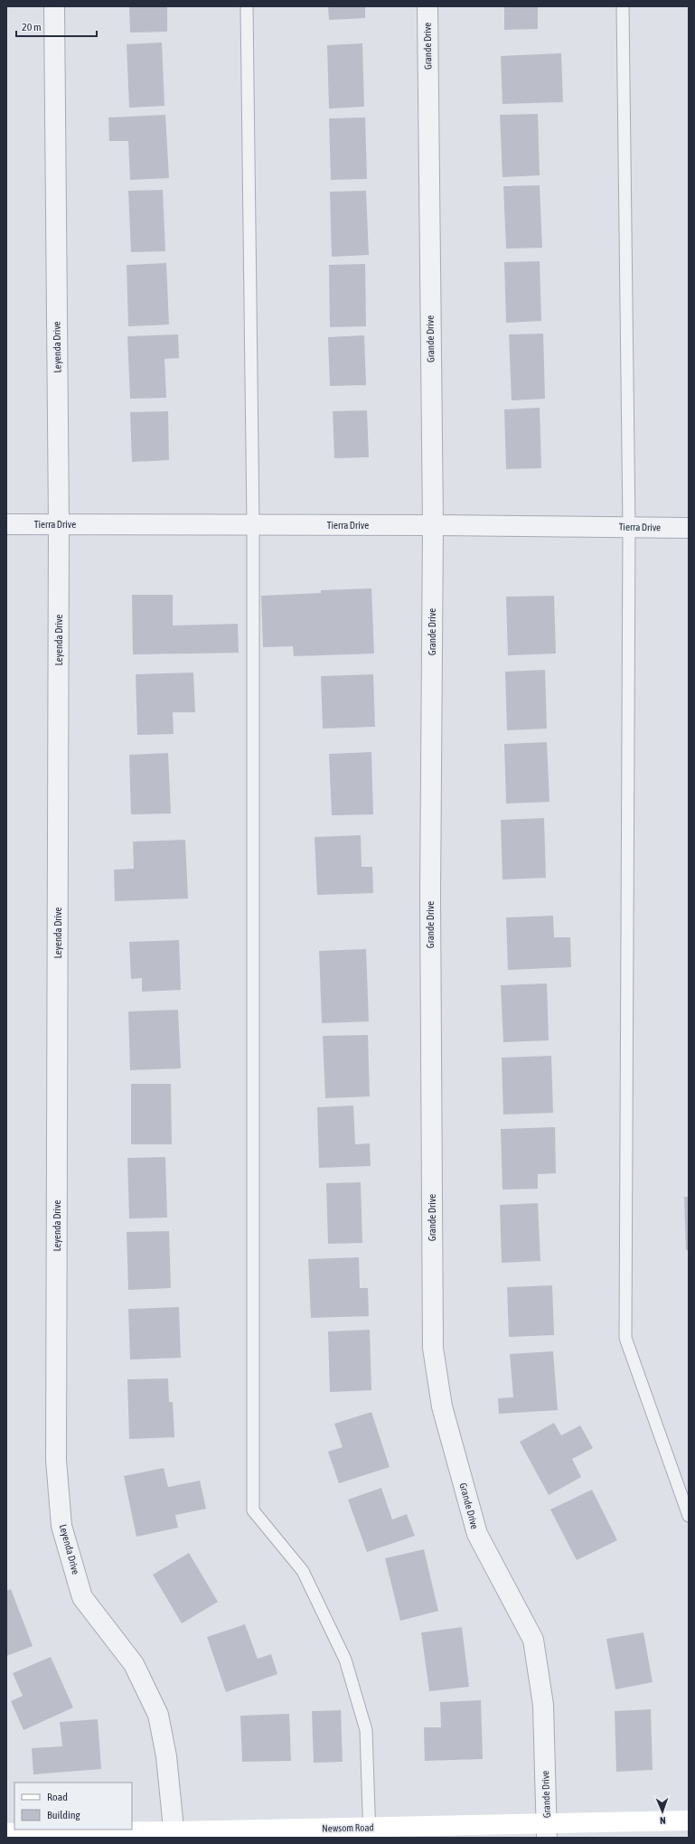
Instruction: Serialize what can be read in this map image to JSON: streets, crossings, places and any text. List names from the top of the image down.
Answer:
{
  "streets": {
    "street": [
      "Grande Drive",
      "Leyenda Drive",
      "Tierra Drive",
      "Newsom Road"
    ]
  },
  "crossings": [
    ["Grande Drive", "Tierra Drive"],
    ["Grande Drive", "Newsom Road"],
    ["Leyenda Drive", "Tierra Drive"],
    ["Leyenda Drive", "Newsom Road"]
  ],
  "legend": ["Road", "Building"],
  "scale_bar": "20 m",
  "north": "bottom"
}
